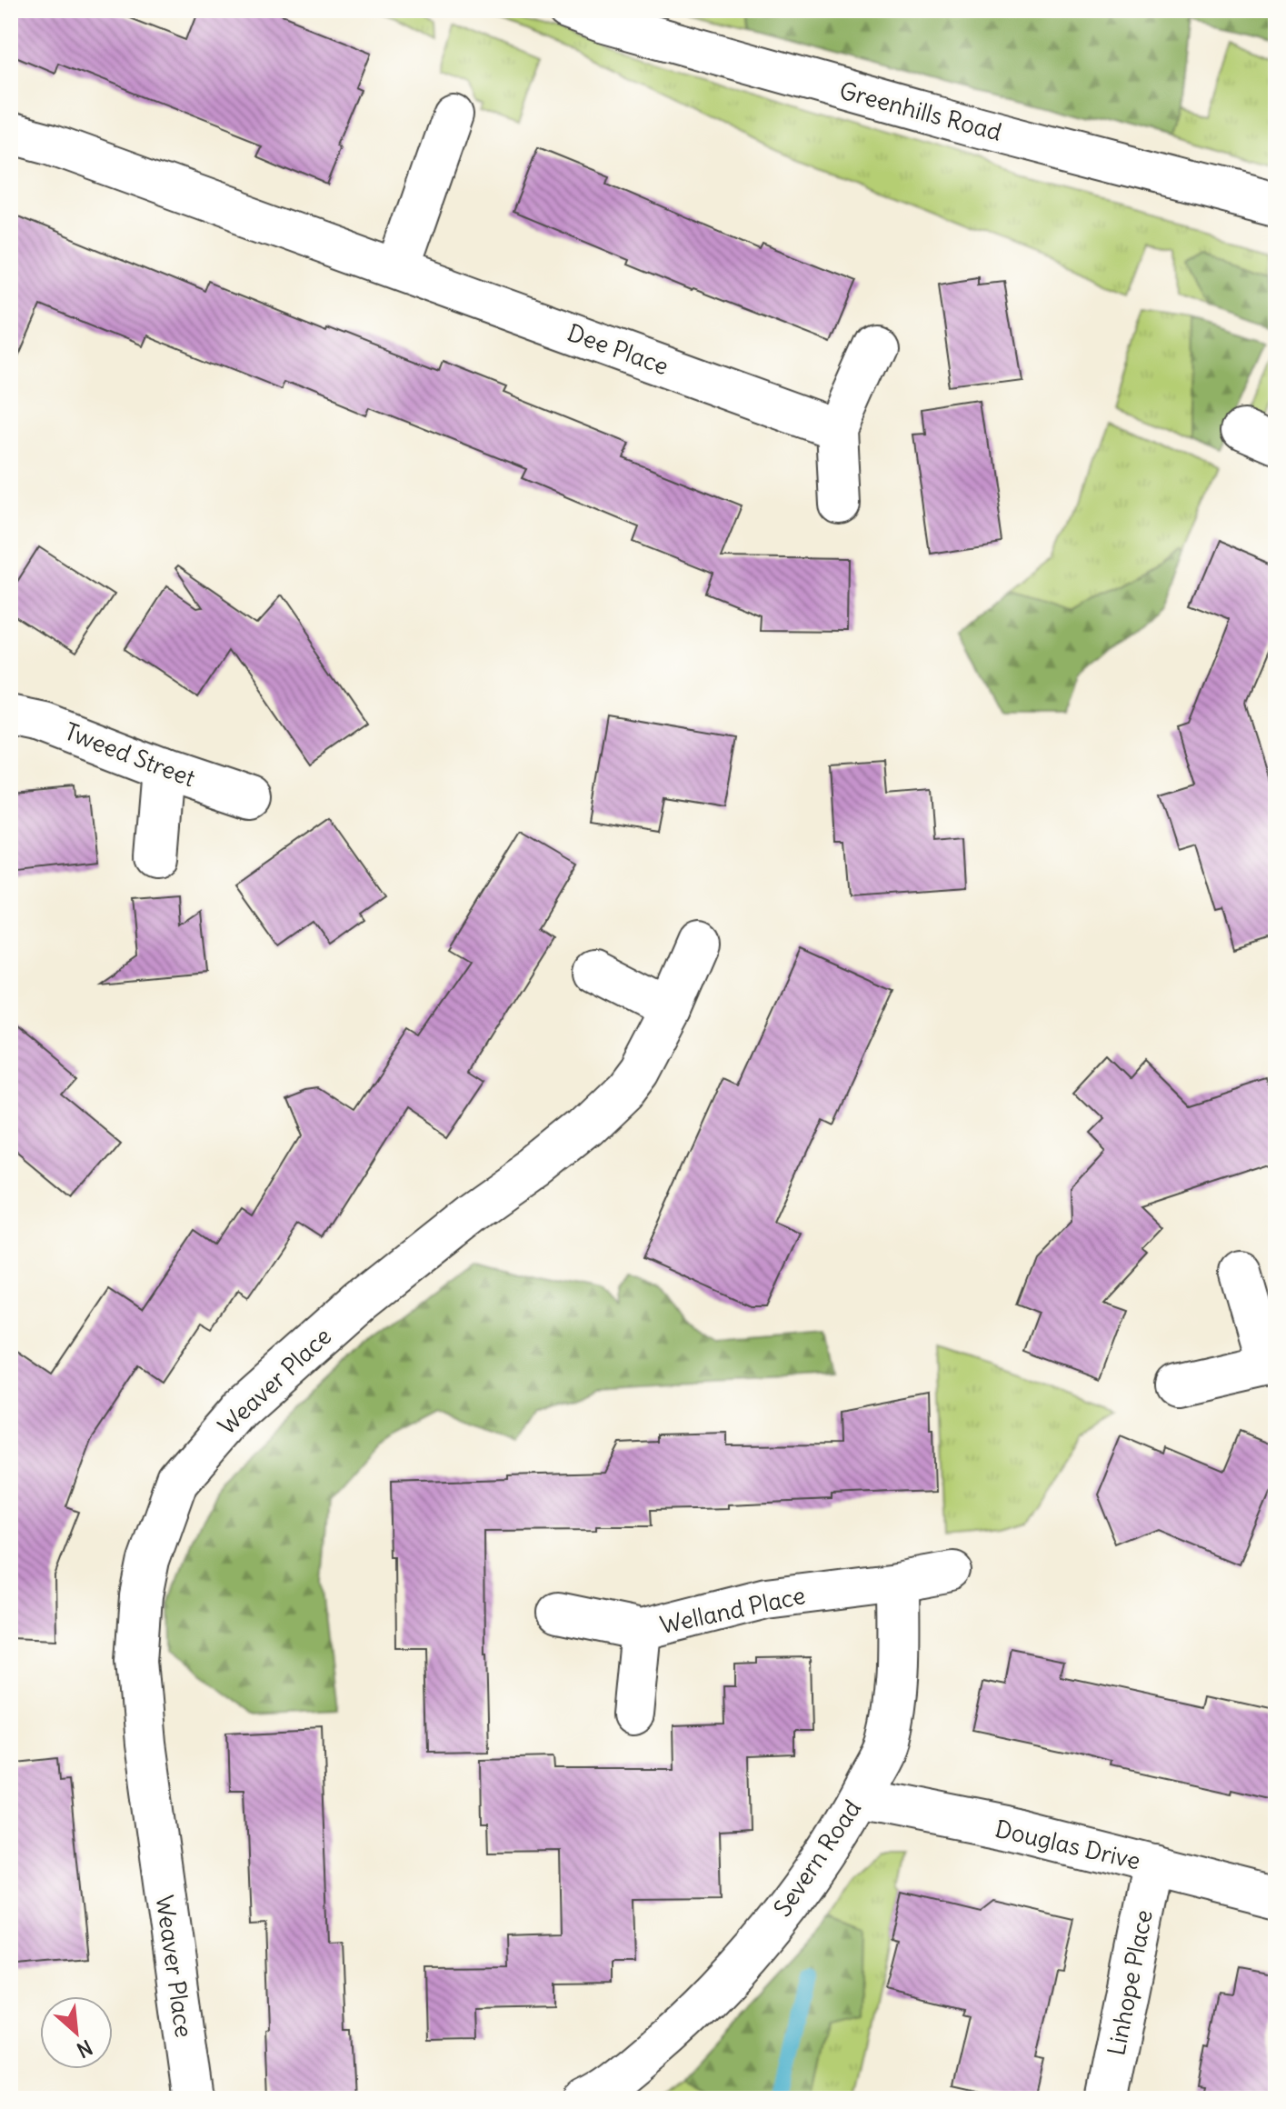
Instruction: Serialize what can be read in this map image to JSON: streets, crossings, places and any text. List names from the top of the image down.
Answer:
{
  "streets": {
    "street": [
      "Greenhills Road",
      "Dee Place",
      "Tweed Street",
      "Weaver Place",
      "Welland Place",
      "Douglas Drive",
      "Severn Road",
      "Linhope Place"
    ]
  },
  "crossings": [
    ["Welland Place", "Severn Road"],
    ["Douglas Drive", "Severn Road"],
    ["Douglas Drive", "Linhope Place"]
  ],
  "north": "bottom right"
}
